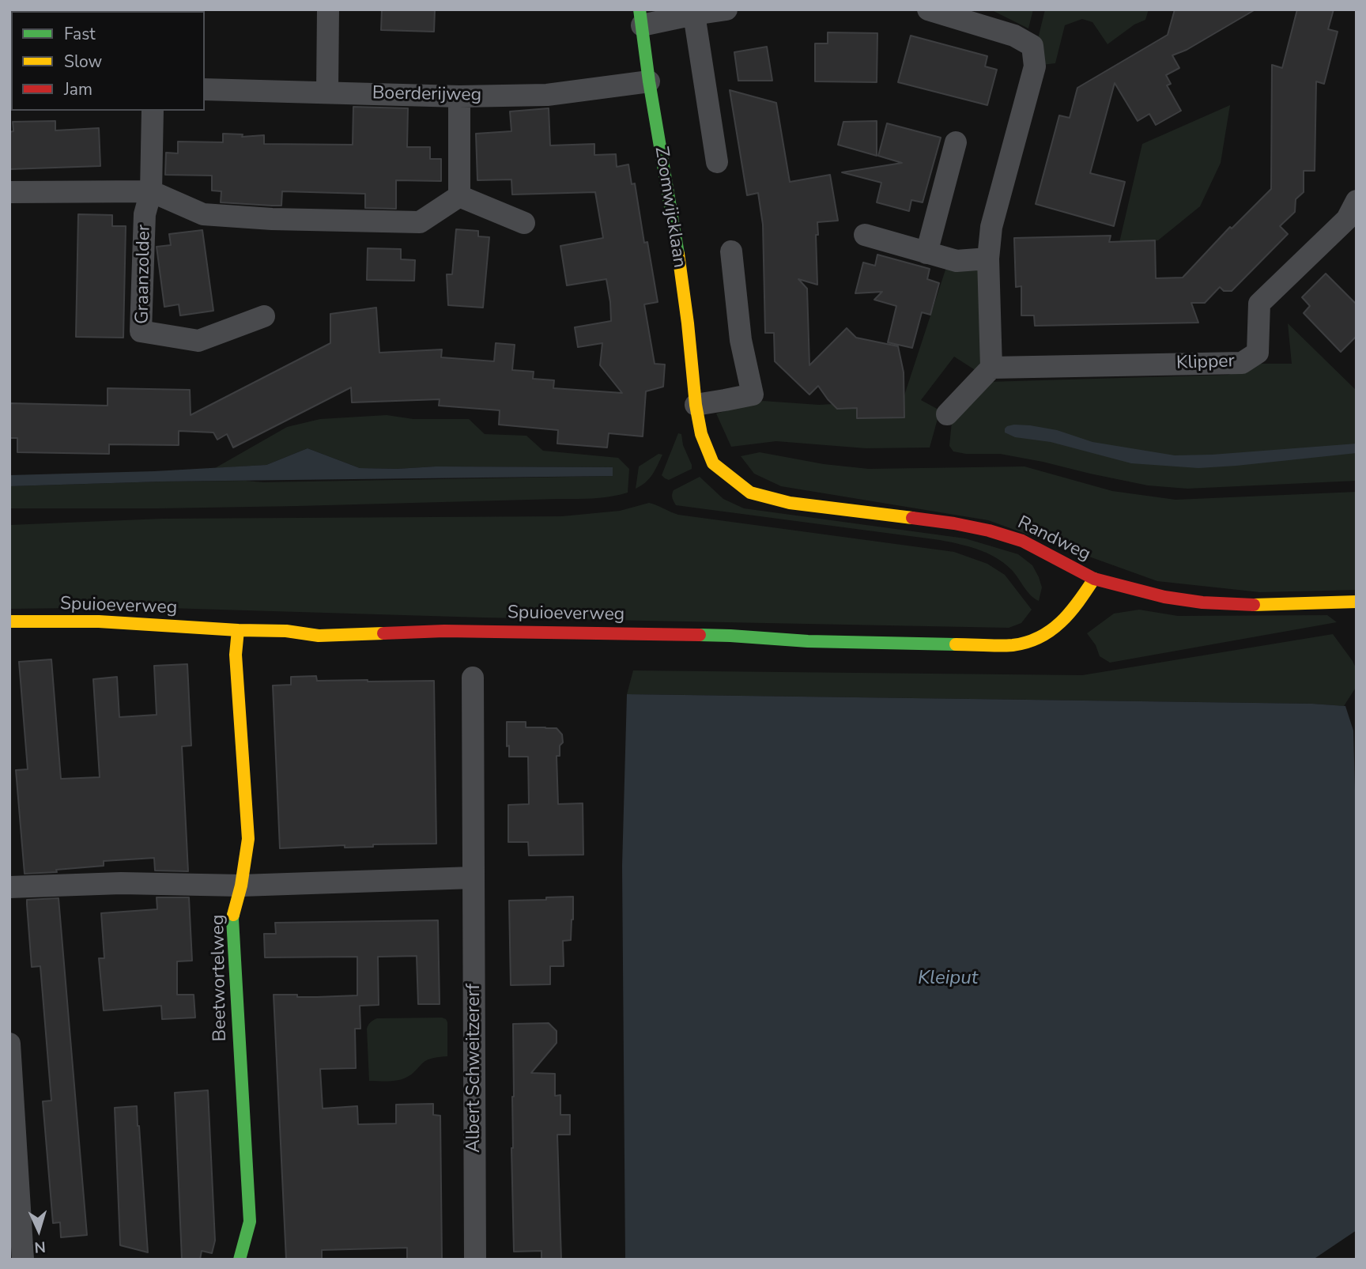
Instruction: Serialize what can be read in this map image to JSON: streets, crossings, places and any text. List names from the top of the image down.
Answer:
{
  "streets": {
    "street": [
      "Boerderijweg",
      "Zoomwijcklaan",
      "Graanzolder",
      "Klipper",
      "Randweg",
      "Spuioeverweg",
      "Beetwortelweg",
      "Albert Schweitzererf"
    ]
  },
  "crossings": [
    ["Boerderijweg", "Zoomwijcklaan"],
    ["Zoomwijcklaan", "Randweg"],
    ["Randweg", "Spuioeverweg"],
    ["Spuioeverweg", "Beetwortelweg"]
  ],
  "water": ["Kleiput"],
  "legend": ["Fast", "Slow", "Jam"],
  "north": "bottom"
}
